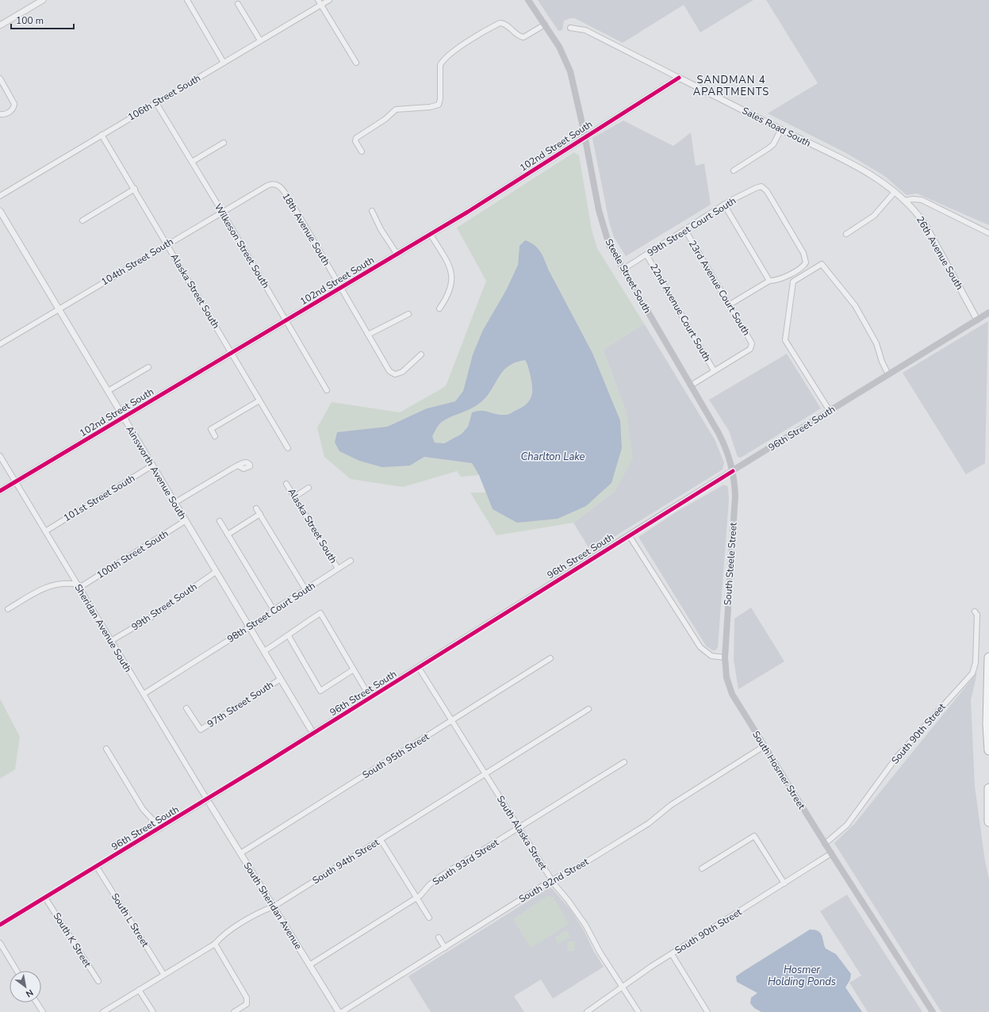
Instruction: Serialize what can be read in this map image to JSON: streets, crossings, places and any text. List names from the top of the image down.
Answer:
{
  "streets": {
    "main road": [
      "Steele Street South",
      "96th Street South",
      "South Steele Street",
      "South Hosmer Street"
    ],
    "street": [
      "106th Street South",
      "Sales Road South",
      "102nd Street South",
      "99th Street Court South",
      "18th Avenue South",
      "Wilkeson Street South",
      "26th Avenue South",
      "104th Street South",
      "23rd Avenue Court South",
      "Alaska Street South",
      "22nd Avenue Court South",
      "Ainsworth Avenue South",
      "101st Street South",
      "100th Street South",
      "99th Street South",
      "98th Street Court South",
      "Sheridan Avenue South",
      "97th Street South",
      "South 90th Street",
      "South 95th Street",
      "South Alaska Street",
      "South 94th Street",
      "South 93rd Street",
      "South 92nd Street",
      "South Sheridan Avenue",
      "South L Street",
      "South K Street"
    ]
  },
  "crossings": [
    ["106th Street South", "Wilkeson Street South"],
    ["106th Street South", "Alaska Street South"],
    ["Sales Road South", "102nd Street South"],
    ["Sales Road South", "26th Avenue South"],
    ["102nd Street South", "18th Avenue South"],
    ["102nd Street South", "Wilkeson Street South"],
    ["102nd Street South", "Steele Street South"],
    ["102nd Street South", "Alaska Street South"],
    ["102nd Street South", "Ainsworth Avenue South"],
    ["102nd Street South", "Sheridan Avenue South"],
    ["99th Street Court South", "Steele Street South"],
    ["99th Street Court South", "23rd Avenue Court South"],
    ["99th Street Court South", "22nd Avenue Court South"],
    ["18th Avenue South", "104th Street South"],
    ["Wilkeson Street South", "104th Street South"],
    ["26th Avenue South", "96th Street South"],
    ["104th Street South", "Alaska Street South"],
    ["104th Street South", "Ainsworth Avenue South"],
    ["Steele Street South", "96th Street South"],
    ["Steele Street South", "South Steele Street"],
    ["23rd Avenue Court South", "22nd Avenue Court South"],
    ["Alaska Street South", "98th Street Court South"],
    ["96th Street South", "Ainsworth Avenue South"],
    ["96th Street South", "South Steele Street"],
    ["96th Street South", "Sheridan Avenue South"],
    ["96th Street South", "South Alaska Street"],
    ["96th Street South", "South Sheridan Avenue"],
    ["96th Street South", "South L Street"],
    ["96th Street South", "South K Street"],
    ["Ainsworth Avenue South", "101st Street South"],
    ["Ainsworth Avenue South", "100th Street South"],
    ["Ainsworth Avenue South", "99th Street South"],
    ["Ainsworth Avenue South", "98th Street Court South"],
    ["Ainsworth Avenue South", "97th Street South"],
    ["101st Street South", "Sheridan Avenue South"],
    ["100th Street South", "Sheridan Avenue South"],
    ["South Steele Street", "South Hosmer Street"],
    ["99th Street South", "Sheridan Avenue South"],
    ["98th Street Court South", "Sheridan Avenue South"],
    ["Sheridan Avenue South", "South Sheridan Avenue"],
    ["South 90th Street", "South Hosmer Street"],
    ["South 90th Street", "South Alaska Street"],
    ["South 95th Street", "South Alaska Street"],
    ["South 95th Street", "South Sheridan Avenue"],
    ["South Hosmer Street", "South 92nd Street"],
    ["South Alaska Street", "South 94th Street"],
    ["South Alaska Street", "South 93rd Street"],
    ["South Alaska Street", "South 92nd Street"],
    ["South 94th Street", "South Sheridan Avenue"],
    ["South 94th Street", "South L Street"],
    ["South 93rd Street", "South Sheridan Avenue"]
  ],
  "districts": ["SANDMAN 4 APARTMENTS"],
  "water": ["Charlton Lake", "Hosmer Holding Ponds"],
  "scale_bar": "100 m",
  "north": "bottom right"
}
